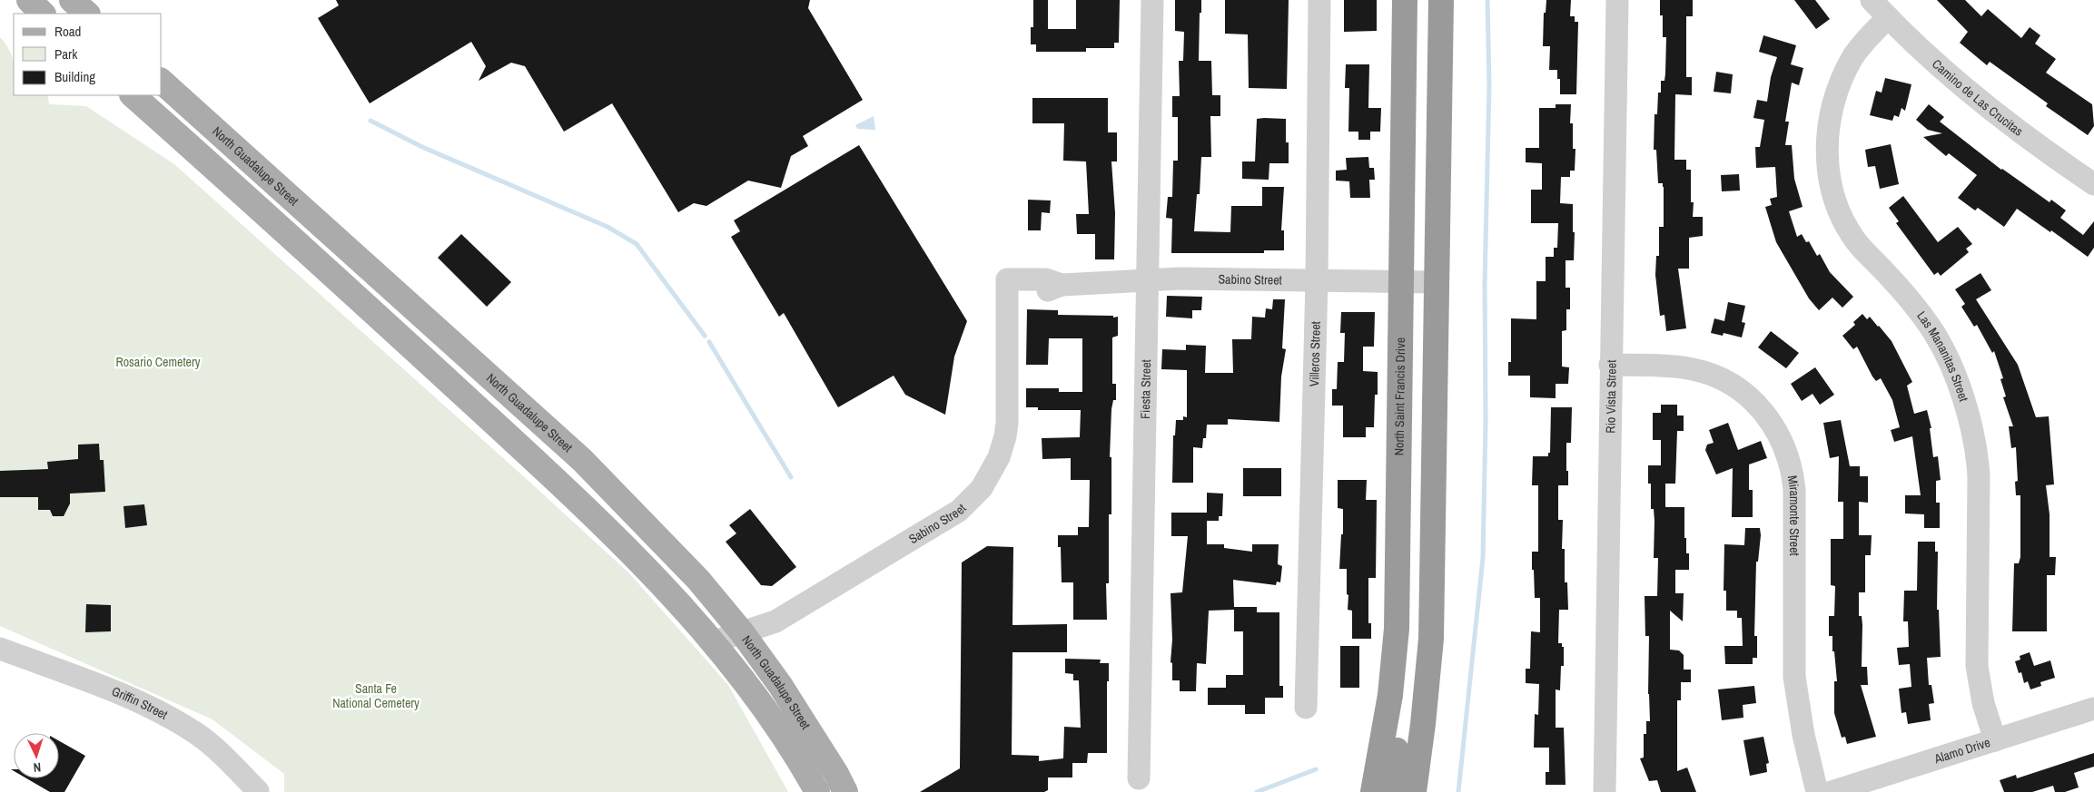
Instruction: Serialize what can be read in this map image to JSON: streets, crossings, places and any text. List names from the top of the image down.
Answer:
{
  "streets": {
    "highway": ["North Saint Francis Drive"],
    "main road": ["North Guadalupe Street"],
    "street": [
      "Camino de Las Crucitas",
      "Sabino Street",
      "Villeros Street",
      "Las Mananitas Street",
      "Fiesta Street",
      "Rio Vista Street",
      "Miramonte Street",
      "Griffin Street",
      "Alamo Drive"
    ]
  },
  "crossings": [
    ["Camino de Las Crucitas", "Las Mananitas Street"],
    ["North Guadalupe Street", "Sabino Street"],
    ["Sabino Street", "Villeros Street"],
    ["Sabino Street", "Fiesta Street"],
    ["Sabino Street", "North Saint Francis Drive"],
    ["Las Mananitas Street", "Alamo Drive"],
    ["Rio Vista Street", "Miramonte Street"]
  ],
  "parks": ["Rosario Cemetery", "Santa Fe National Cemetery"],
  "legend": ["Road", "Park", "Building"],
  "north": "bottom"
}
